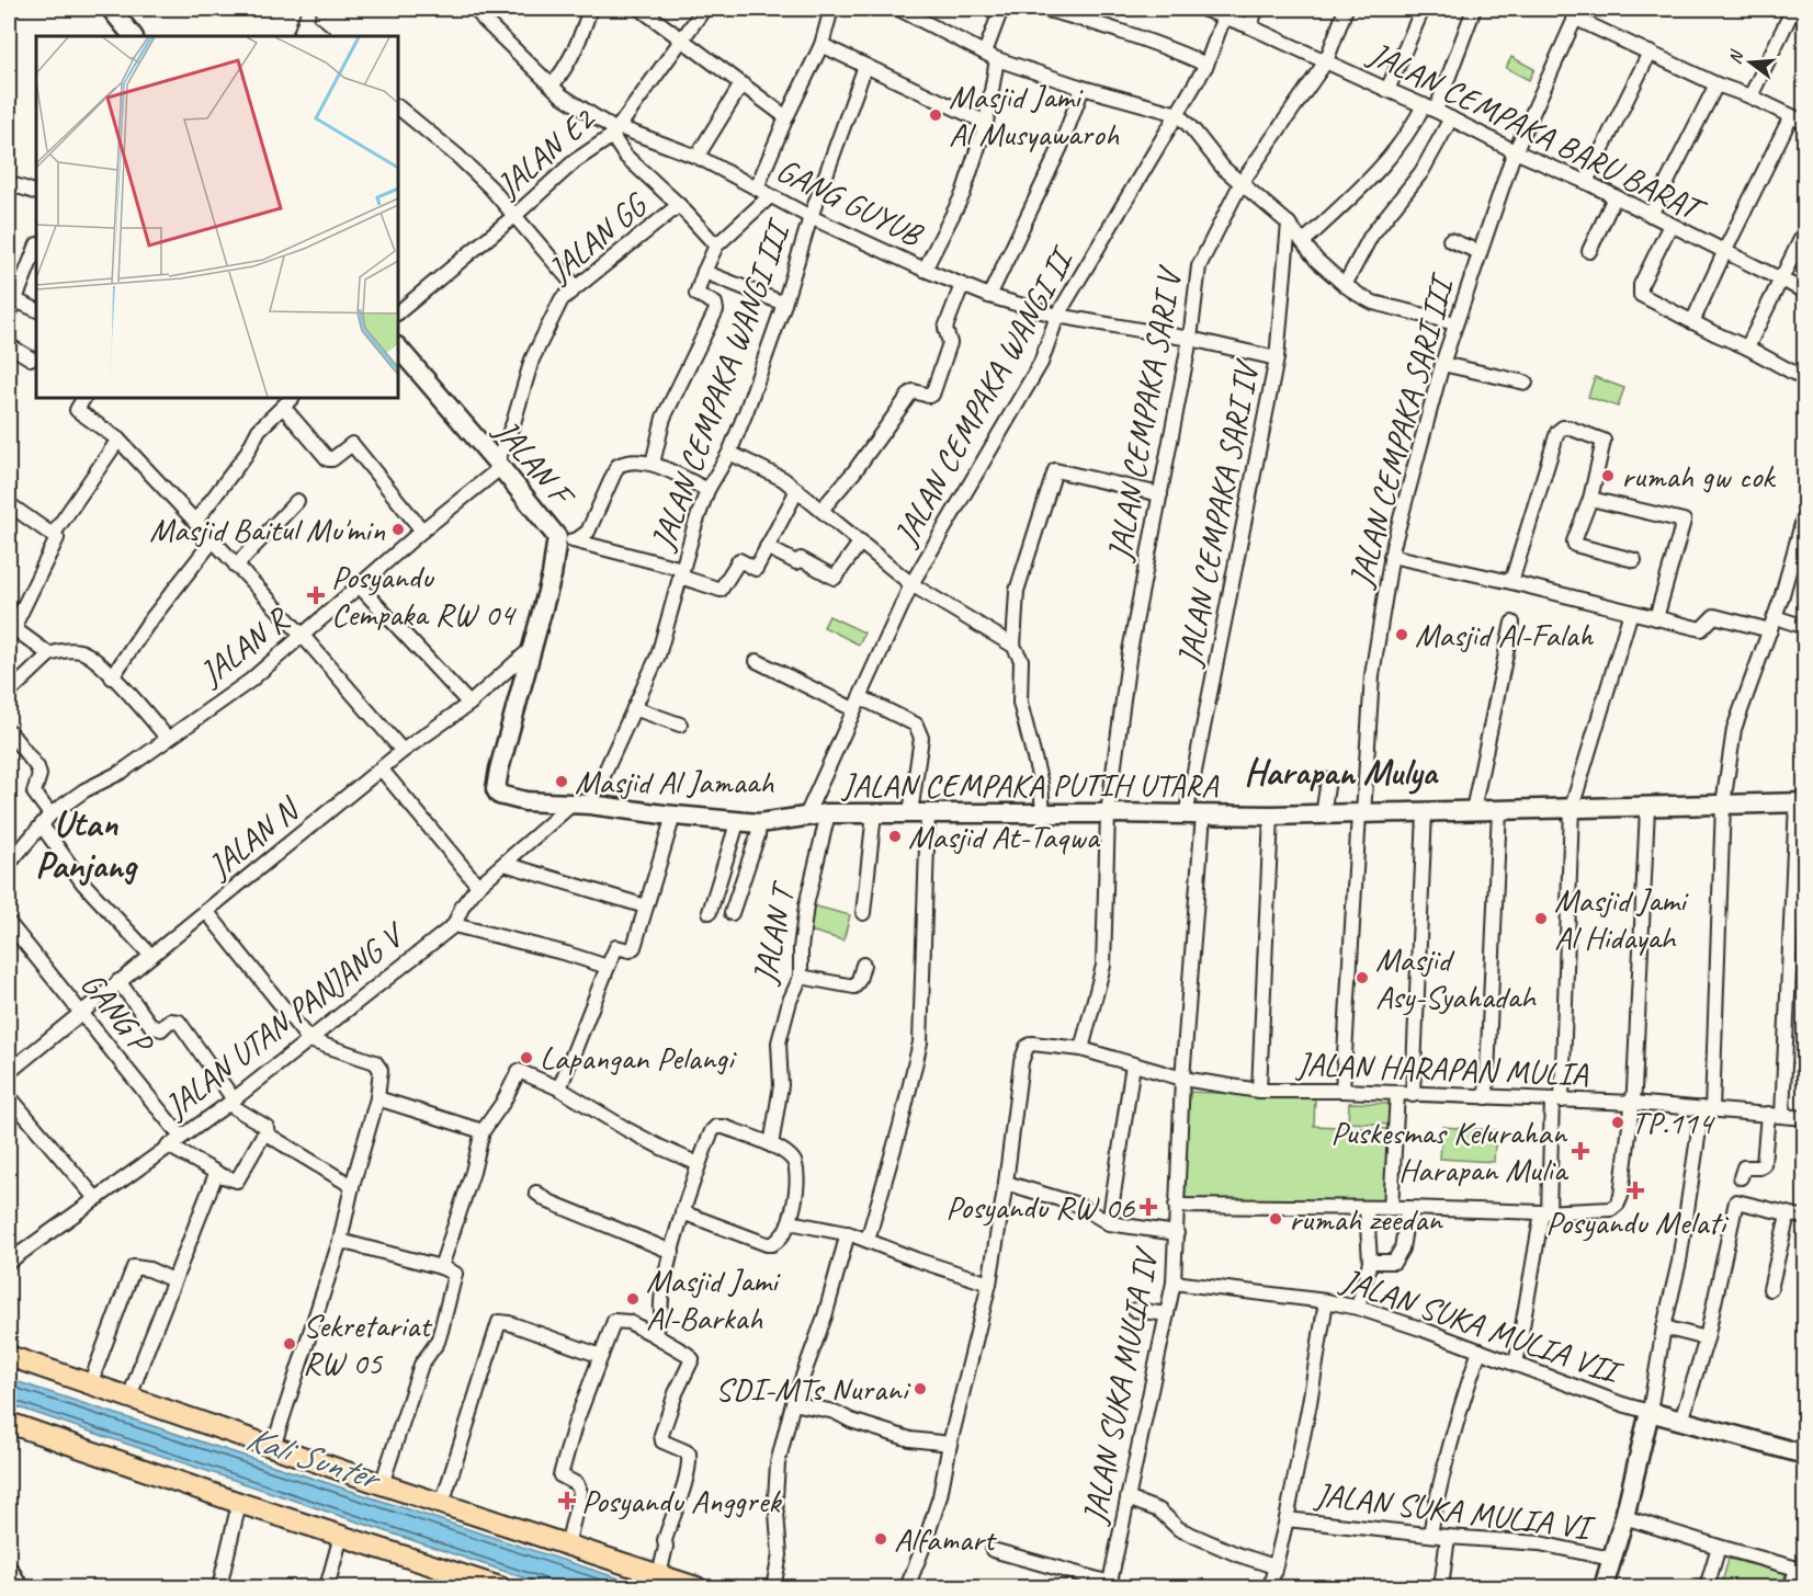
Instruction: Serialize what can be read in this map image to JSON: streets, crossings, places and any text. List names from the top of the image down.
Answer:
{
  "streets": {
    "street": [
      "JALAN CEMPAKA BARU BARAT",
      "JALAN E2",
      "GANG GUYUB",
      "JALAN GG",
      "JALAN CEMPAKA WANGI III",
      "JALAN CEMPAKA WANGI II",
      "JALAN CEMPAKA SARI V",
      "JALAN CEMPAKA SARI III",
      "JALAN F",
      "JALAN CEMPAKA SARI IV",
      "JALAN R",
      "JALAN CEMPAKA PUTIH UTARA",
      "JALAN N",
      "JALAN T",
      "GANG P",
      "JALAN UTAN PANJANG V",
      "JALAN HARAPAN MULIA",
      "JALAN SUKA MULIA VII",
      "JALAN SUKA MULIA IV",
      "JALAN SUKA MULIA VI"
    ]
  },
  "crossings": [
    ["JALAN CEMPAKA BARU BARAT", "JALAN CEMPAKA WANGI II"],
    ["JALAN CEMPAKA BARU BARAT", "JALAN CEMPAKA SARI V"],
    ["JALAN CEMPAKA BARU BARAT", "JALAN CEMPAKA SARI III"],
    ["JALAN E2", "GANG GUYUB"],
    ["GANG GUYUB", "JALAN CEMPAKA WANGI III"],
    ["GANG GUYUB", "JALAN CEMPAKA WANGI II"],
    ["GANG GUYUB", "JALAN CEMPAKA SARI V"],
    ["GANG GUYUB", "JALAN CEMPAKA SARI IV"],
    ["JALAN GG", "JALAN F"],
    ["JALAN GG", "JALAN R"],
    ["JALAN CEMPAKA WANGI III", "JALAN CEMPAKA PUTIH UTARA"],
    ["JALAN CEMPAKA WANGI II", "JALAN CEMPAKA PUTIH UTARA"],
    ["JALAN CEMPAKA SARI V", "JALAN CEMPAKA PUTIH UTARA"],
    ["JALAN CEMPAKA SARI V", "JALAN HARAPAN MULIA"],
    ["JALAN CEMPAKA SARI III", "JALAN CEMPAKA PUTIH UTARA"],
    ["JALAN CEMPAKA SARI III", "JALAN HARAPAN MULIA"],
    ["JALAN F", "JALAN R"],
    ["JALAN F", "JALAN CEMPAKA PUTIH UTARA"],
    ["JALAN F", "JALAN N"],
    ["JALAN F", "JALAN UTAN PANJANG V"],
    ["JALAN CEMPAKA SARI IV", "JALAN CEMPAKA PUTIH UTARA"],
    ["JALAN CEMPAKA SARI IV", "JALAN HARAPAN MULIA"],
    ["JALAN CEMPAKA SARI IV", "JALAN SUKA MULIA IV"],
    ["JALAN CEMPAKA PUTIH UTARA", "JALAN T"],
    ["JALAN CEMPAKA PUTIH UTARA", "JALAN UTAN PANJANG V"],
    ["JALAN N", "GANG P"],
    ["GANG P", "JALAN UTAN PANJANG V"],
    ["JALAN HARAPAN MULIA", "JALAN SUKA MULIA IV"],
    ["JALAN SUKA MULIA VII", "JALAN SUKA MULIA IV"]
  ],
  "districts": ["Harapan Mulya", "Utan Panjang"],
  "water": ["Kali Sunter"],
  "places": {
    "other": [
      "Masjid Jami Al Musyawaroh",
      "rumah gw cok",
      "Masjid Baitul Mu'min",
      "Masjid Al-Falah",
      "Masjid Al Jamaah",
      "Masjid At-Taqwa",
      "Masjid Jami Al Hidayah",
      "Masjid Asy-Syahadah",
      "Lapangan Pelangi",
      "TP.114",
      "rumah zeedan",
      "Masjid Jami Al-Barkah",
      "Sekretariat RW 05",
      "SDI-MTs Nurani",
      "Alfamart"
    ],
    "health": [
      "Posyandu Cempaka RW 04",
      "Puskesmas Kelurahan Harapan Mulia",
      "Posyandu Melati",
      "Posyandu RW 06",
      "Posyandu Anggrek"
    ]
  },
  "north": "left"
}
